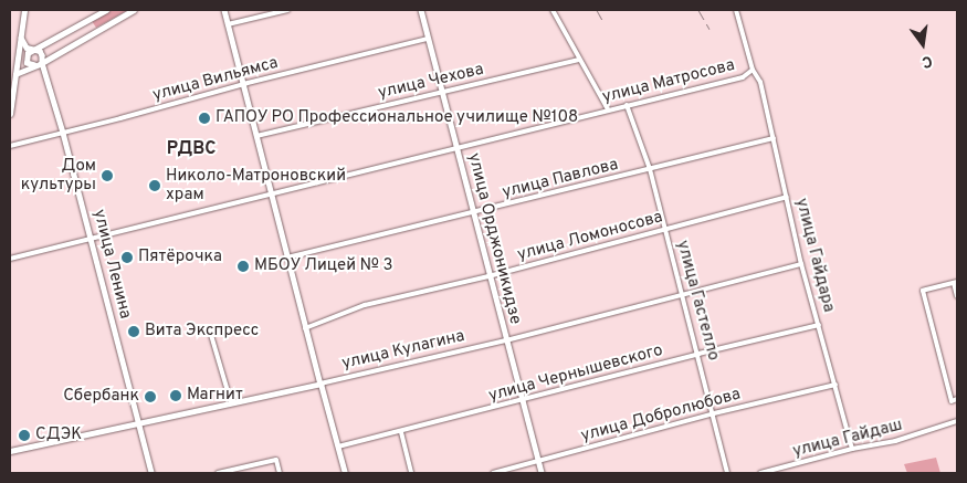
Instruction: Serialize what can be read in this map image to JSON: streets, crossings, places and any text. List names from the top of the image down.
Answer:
{
  "streets": {
    "main road": ["улица Кулагина"],
    "street": [
      "улица Вильямса",
      "улица Чехова",
      "улица Матросова",
      "улица Павлова",
      "улица Ломоносова",
      "улица Орджоникидзе",
      "улица Гайдара",
      "улица Ленина",
      "улица Гастелло",
      "улица Чернышевского",
      "улица Добролюбова",
      "улица Гайдаш"
    ]
  },
  "crossings": [
    ["улица Вильямса", "улица Орджоникидзе"],
    ["улица Вильямса", "улица Ленина"],
    ["улица Чехова", "улица Орджоникидзе"],
    ["улица Матросова", "улица Орджоникидзе"],
    ["улица Матросова", "улица Гайдара"],
    ["улица Матросова", "улица Ленина"],
    ["улица Матросова", "улица Гастелло"],
    ["улица Павлова", "улица Орджоникидзе"],
    ["улица Павлова", "улица Гайдара"],
    ["улица Павлова", "улица Гастелло"],
    ["улица Ломоносова", "улица Орджоникидзе"],
    ["улица Ломоносова", "улица Гайдара"],
    ["улица Ломоносова", "улица Гастелло"],
    ["улица Орджоникидзе", "улица Кулагина"],
    ["улица Орджоникидзе", "улица Чернышевского"],
    ["улица Орджоникидзе", "улица Добролюбова"],
    ["улица Гайдара", "улица Кулагина"],
    ["улица Гайдара", "улица Чернышевского"],
    ["улица Гайдара", "улица Добролюбова"],
    ["улица Гайдара", "улица Гайдаш"],
    ["улица Ленина", "улица Кулагина"],
    ["улица Гастелло", "улица Кулагина"],
    ["улица Гастелло", "улица Чернышевского"],
    ["улица Гастелло", "улица Добролюбова"]
  ],
  "districts": ["РДВС"],
  "places": [
    "ГАПОУ РО Профессиональное училище №108",
    "Дом культуры",
    "Николо-Матроновский храм",
    "Пятёрочка",
    "МБОУ Лицей № 3",
    "Вита Экспресс",
    "Магнит",
    "Сбербанк",
    "СДЭК"
  ],
  "north": "bottom"
}
